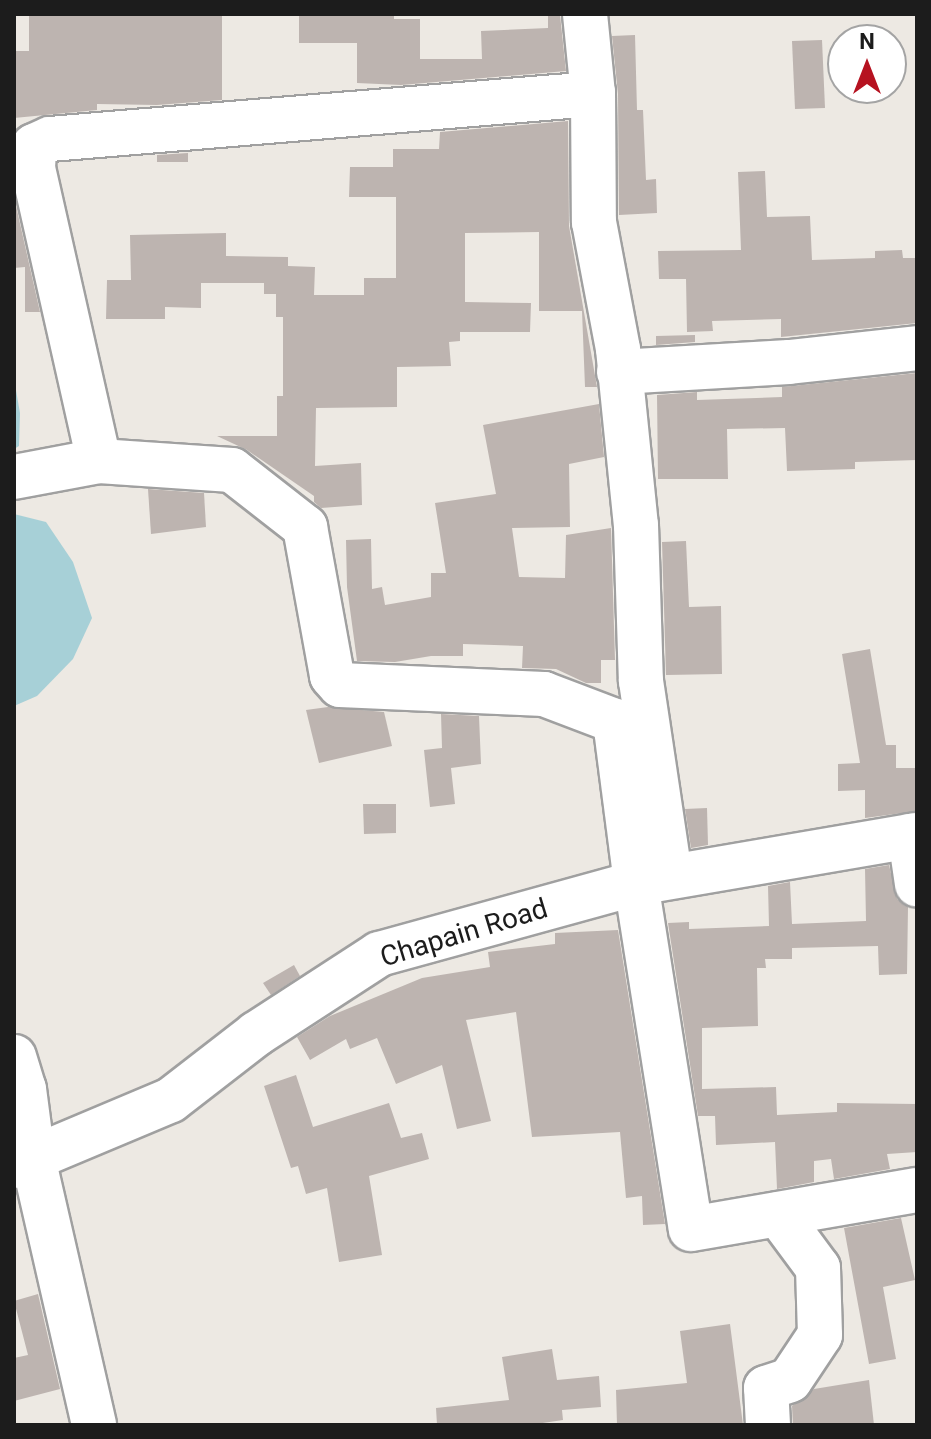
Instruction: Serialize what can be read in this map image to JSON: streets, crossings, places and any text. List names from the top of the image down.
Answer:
{
  "streets": {
    "street": ["Chapain Road"]
  },
  "north": "top"
}
